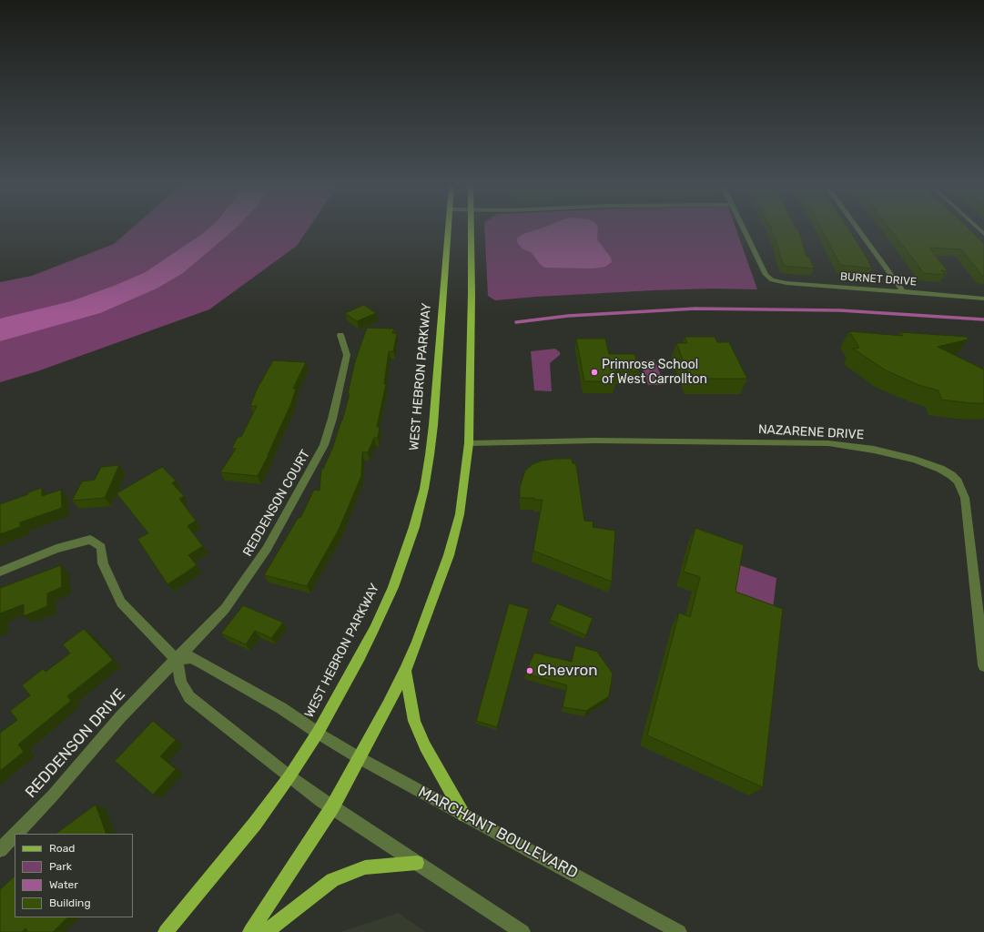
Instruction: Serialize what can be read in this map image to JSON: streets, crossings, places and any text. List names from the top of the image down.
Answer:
{
  "streets": {
    "main road": ["WEST HEBRON PARKWAY"],
    "street": [
      "BURNET DRIVE",
      "NAZARENE DRIVE",
      "REDDENSON COURT",
      "REDDENSON DRIVE",
      "MARCHANT BOULEVARD"
    ]
  },
  "crossings": [
    ["WEST HEBRON PARKWAY", "MARCHANT BOULEVARD"],
    ["REDDENSON COURT", "REDDENSON DRIVE"],
    ["REDDENSON COURT", "MARCHANT BOULEVARD"],
    ["REDDENSON DRIVE", "MARCHANT BOULEVARD"]
  ],
  "places": ["Primrose School of West Carrollton", "Chevron"],
  "legend": [
    "Road",
    "Park",
    "Water",
    "Building"
  ]
}
